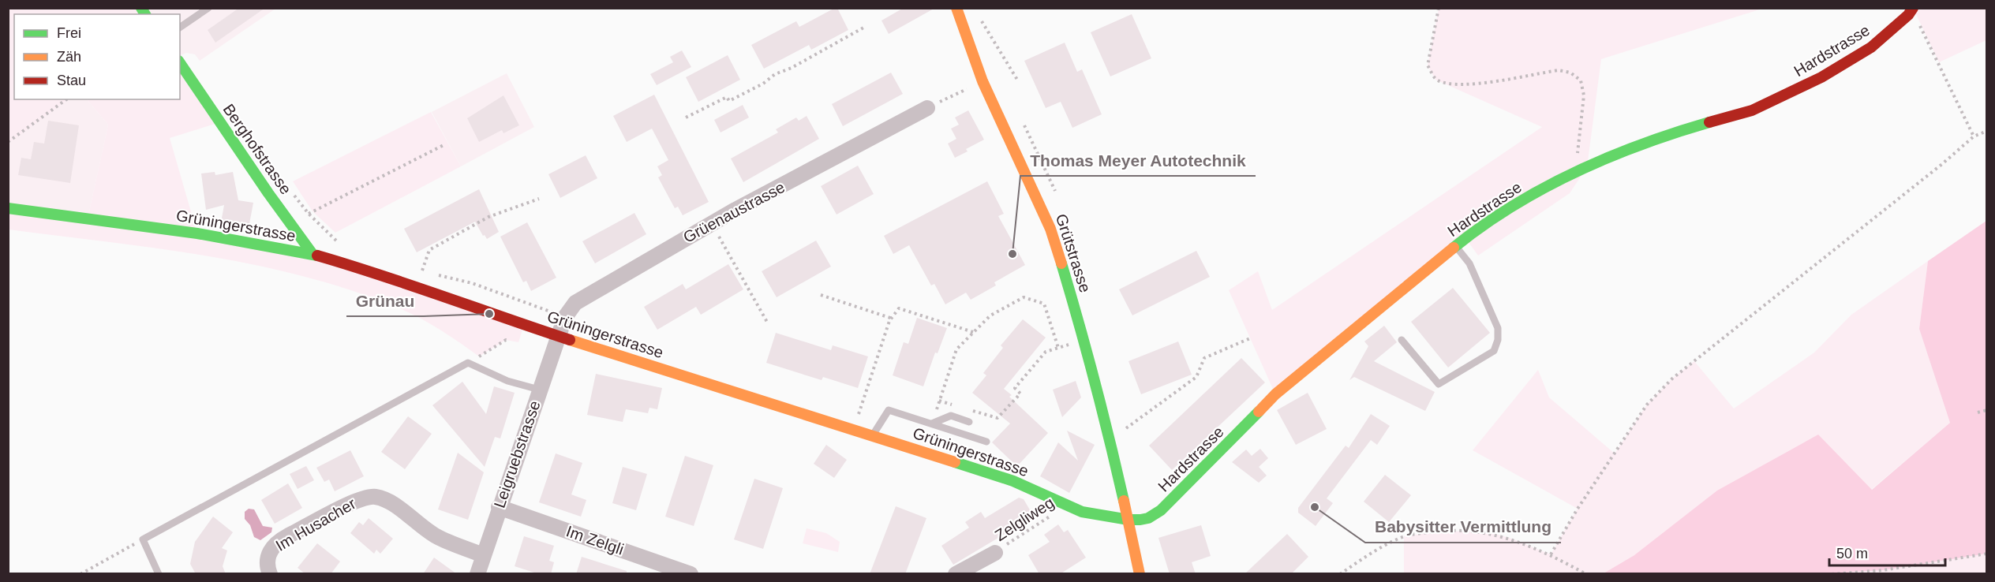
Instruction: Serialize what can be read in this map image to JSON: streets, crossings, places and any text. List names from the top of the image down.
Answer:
{
  "streets": {
    "main road": [
      "Hardstrasse",
      "Berghofstrasse",
      "Grüningerstrasse",
      "Grütstrasse"
    ],
    "street": [
      "Grüenaustrasse",
      "Leigruebstrasse",
      "Im Husacher",
      "Im Zelgli"
    ],
    "path": ["Zelgliweg"]
  },
  "crossings": [
    ["Hardstrasse", "Grüningerstrasse"],
    ["Hardstrasse", "Grütstrasse"],
    ["Berghofstrasse", "Grüningerstrasse"],
    ["Grüenaustrasse", "Grüningerstrasse"],
    ["Grüenaustrasse", "Leigruebstrasse"],
    ["Grüningerstrasse", "Grütstrasse"],
    ["Grüningerstrasse", "Leigruebstrasse"],
    ["Grüningerstrasse", "Zelgliweg"],
    ["Leigruebstrasse", "Im Husacher"],
    ["Leigruebstrasse", "Im Zelgli"]
  ],
  "places": ["Thomas Meyer Autotechnik", "Grünau", "Babysitter Vermittlung"],
  "legend": ["Frei", "Zäh", "Stau"],
  "scale_bar": "50 m"
}
